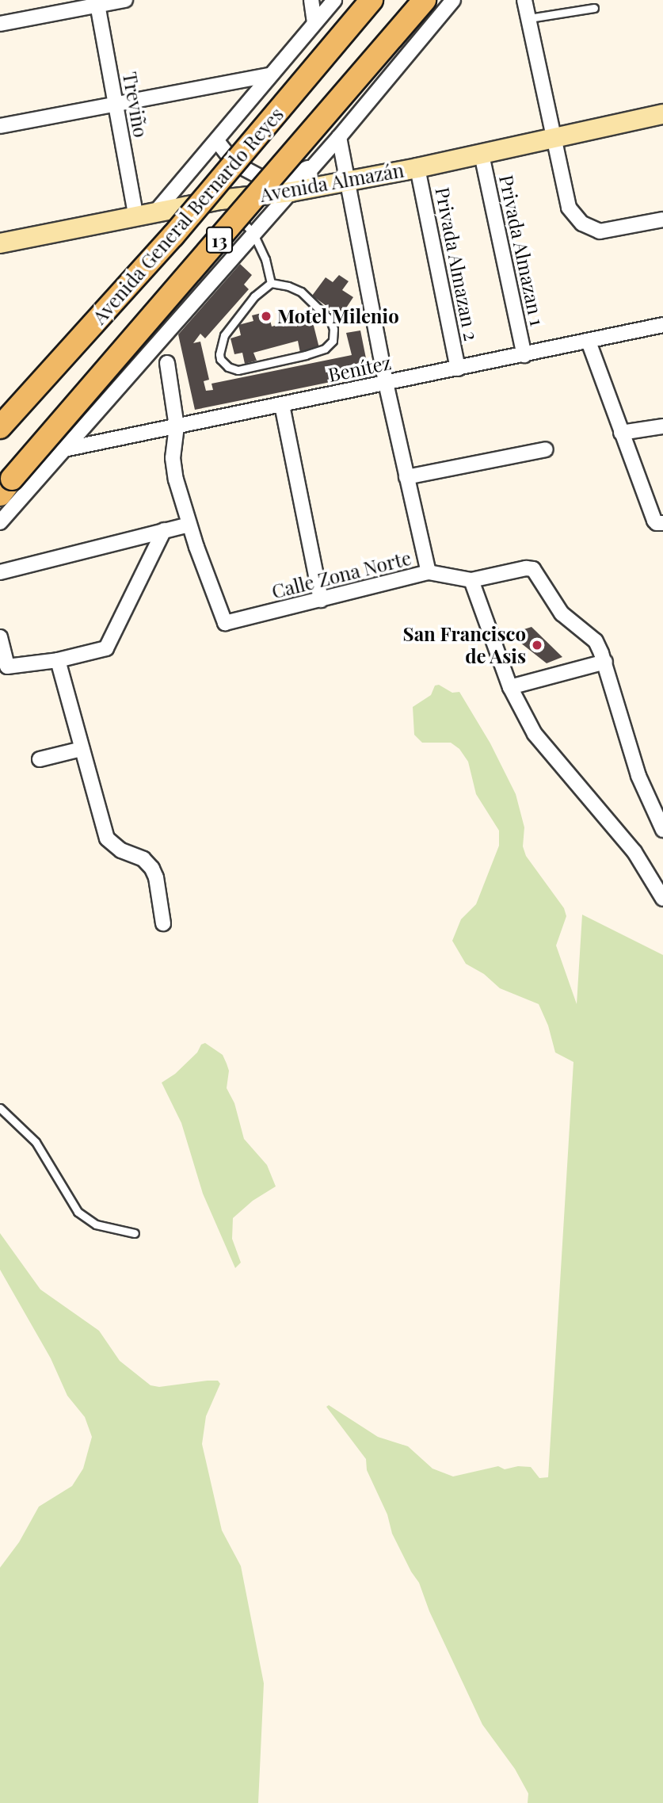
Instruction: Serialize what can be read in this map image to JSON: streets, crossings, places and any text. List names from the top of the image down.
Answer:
{
  "streets": {
    "main road": ["Avenida Almazán", "Avenida General Bernardo Reyes", "13"],
    "street": [
      "Treviño",
      "Privada Almazan 1",
      "Privada Almazan 2",
      "Benítez",
      "Calle Zona Norte"
    ]
  },
  "crossings": [
    ["Treviño", "Avenida Almazán"],
    ["Avenida Almazán", "Privada Almazan 1"],
    ["Avenida Almazán", "Privada Almazan 2"],
    ["Privada Almazan 1", "Benítez"],
    ["Privada Almazan 2", "Benítez"]
  ],
  "places": ["Motel Milenio", "San Francisco de Asis"]
}
